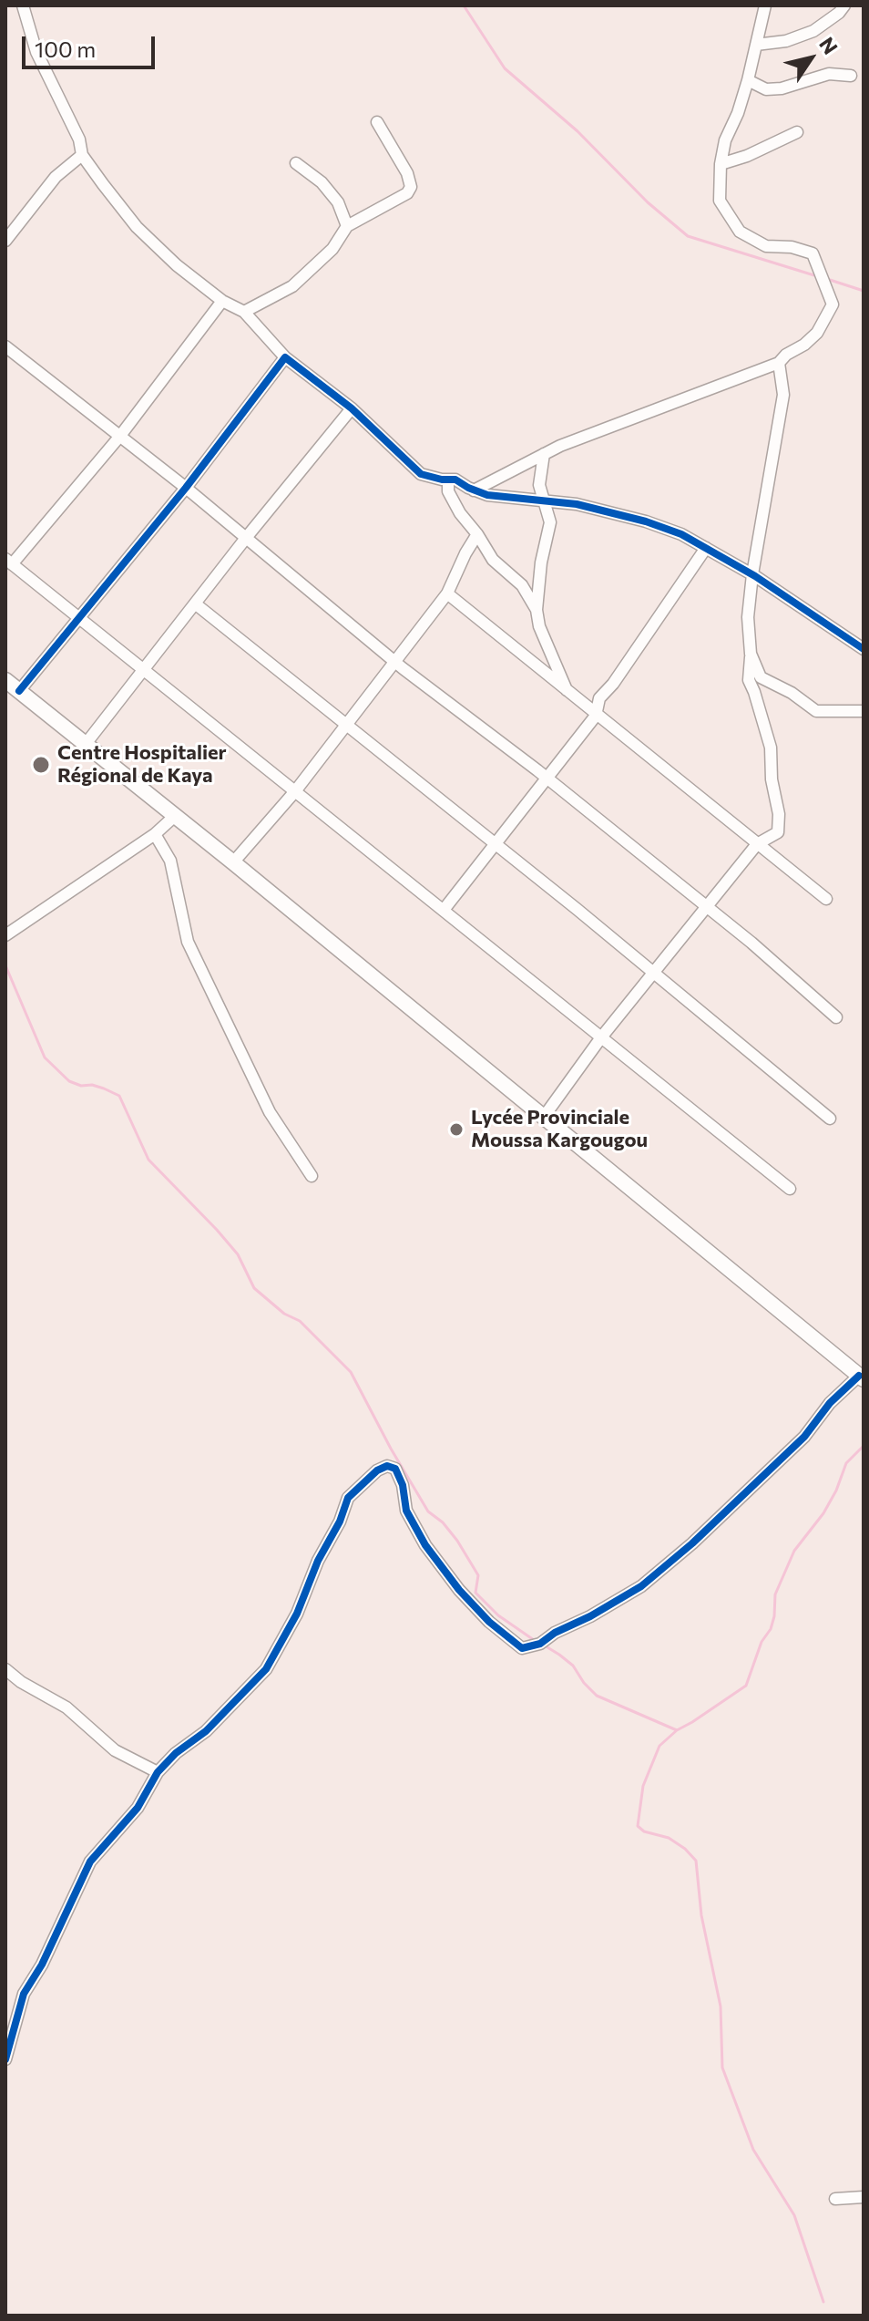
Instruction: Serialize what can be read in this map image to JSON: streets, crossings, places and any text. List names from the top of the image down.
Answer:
{
  "places": ["Centre Hospitalier Régional de Kaya", "Lycée Provinciale Moussa Kargougou"],
  "scale_bar": "100 m",
  "north": "top right"
}
